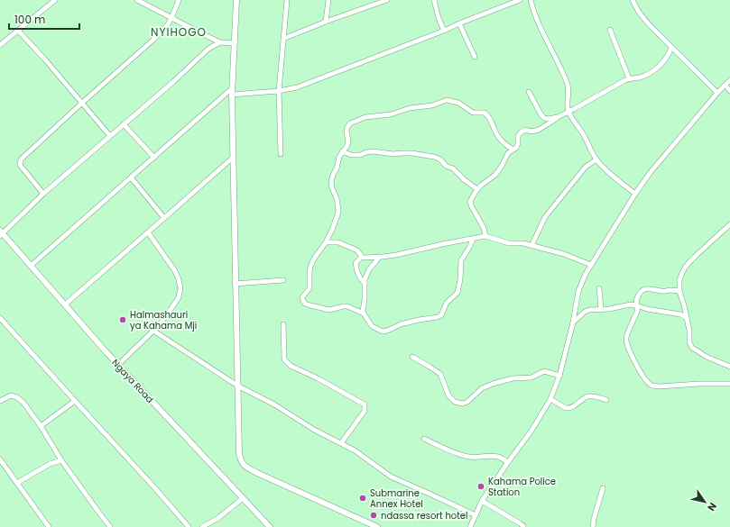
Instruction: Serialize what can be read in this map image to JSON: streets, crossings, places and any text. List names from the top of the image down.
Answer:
{
  "streets": {
    "street": ["Ngaya Road"]
  },
  "districts": ["NYIHOGO"],
  "places": [
    "Halmashauri ya Kahama Mji",
    "Kahama Police Station",
    "Submarine Annex Hotel",
    "ndassa resort hotel"
  ],
  "scale_bar": "100 m",
  "north": "bottom right"
}
